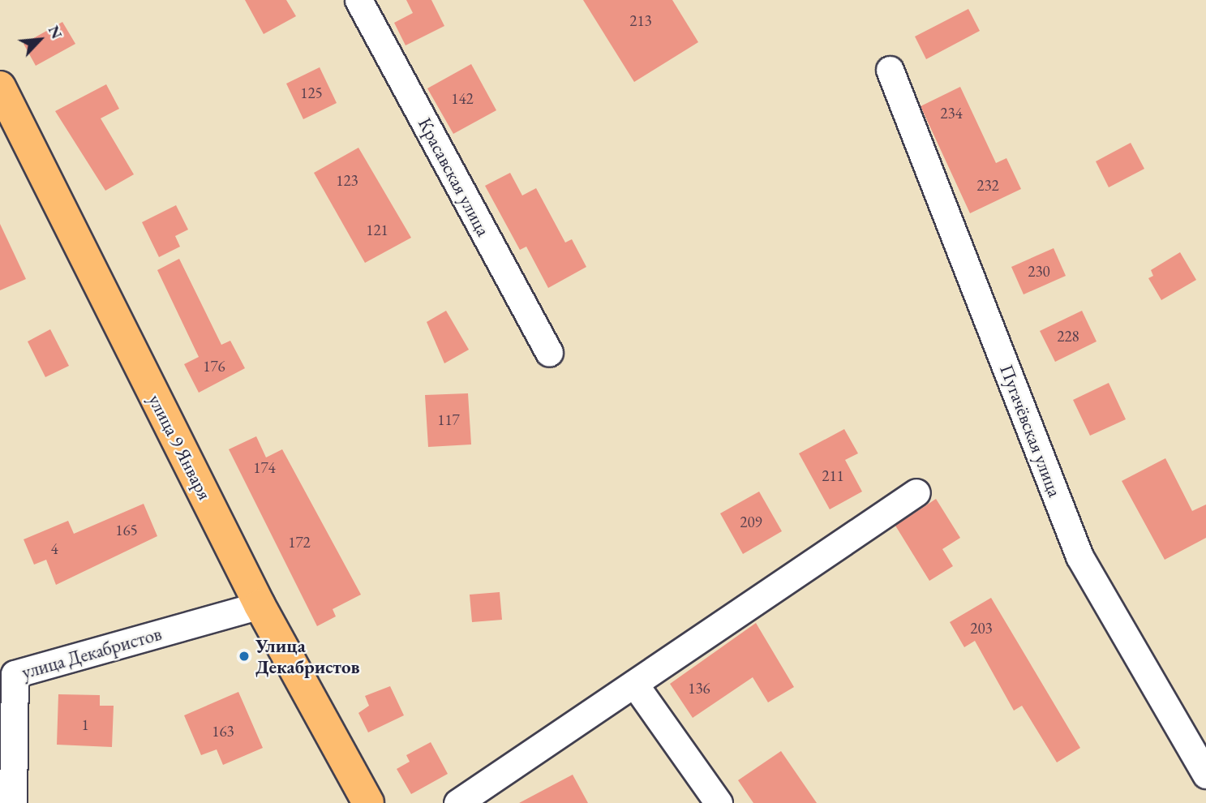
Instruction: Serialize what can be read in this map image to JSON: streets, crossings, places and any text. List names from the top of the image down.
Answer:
{
  "streets": {
    "main road": ["улица 9 Января"],
    "street": ["Красавская улица", "Пугачёвская улица", "улица Декабристов"]
  },
  "crossings": [
    ["улица 9 Января", "улица Декабристов"]
  ],
  "places": ["Улица Декабристов"],
  "house_numbers": [
    "213",
    "125",
    "142",
    "234",
    "123",
    "232",
    "121",
    "230",
    "228",
    "176",
    "117",
    "174",
    "211",
    "209",
    "165",
    "172",
    "4",
    "203",
    "136",
    "1",
    "163"
  ],
  "north": "top right"
}
